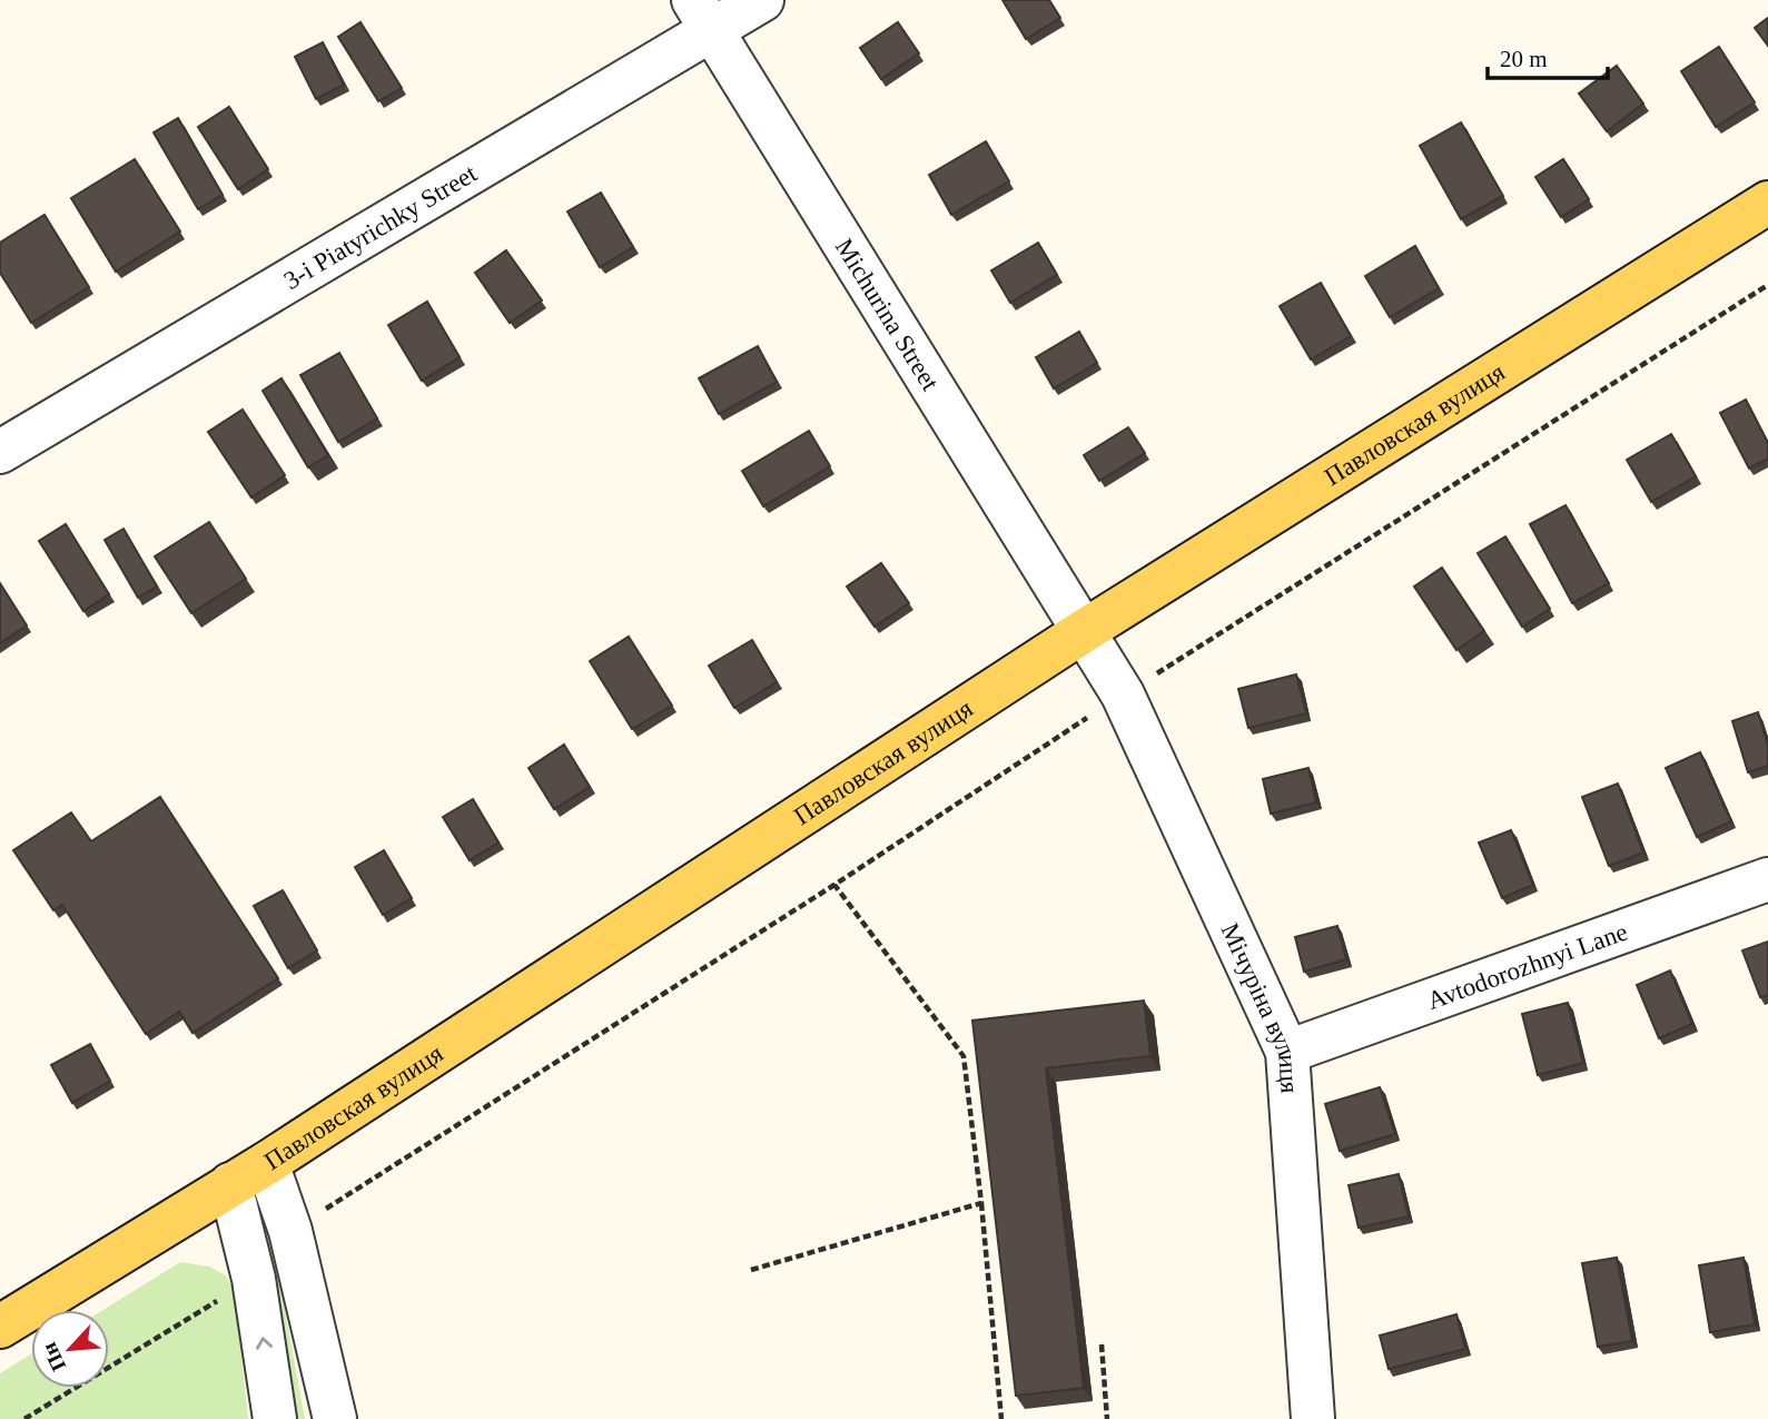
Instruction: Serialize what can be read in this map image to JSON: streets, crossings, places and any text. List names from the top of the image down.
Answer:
{
  "streets": {
    "main road": ["Павловская вулиця"],
    "street": [
      "3-i Piatyrichky Street",
      "Michurina Street",
      "Avtodorozhnyi Lane",
      "Мічуріна вулиця"
    ]
  },
  "crossings": [
    ["3-i Piatyrichky Street", "Michurina Street"],
    ["Michurina Street", "Павловская вулиця"],
    ["Michurina Street", "Мічуріна вулиця"],
    ["Павловская вулиця", "Мічуріна вулиця"],
    ["Avtodorozhnyi Lane", "Мічуріна вулиця"]
  ],
  "scale_bar": "20 m",
  "north": "bottom left"
}
